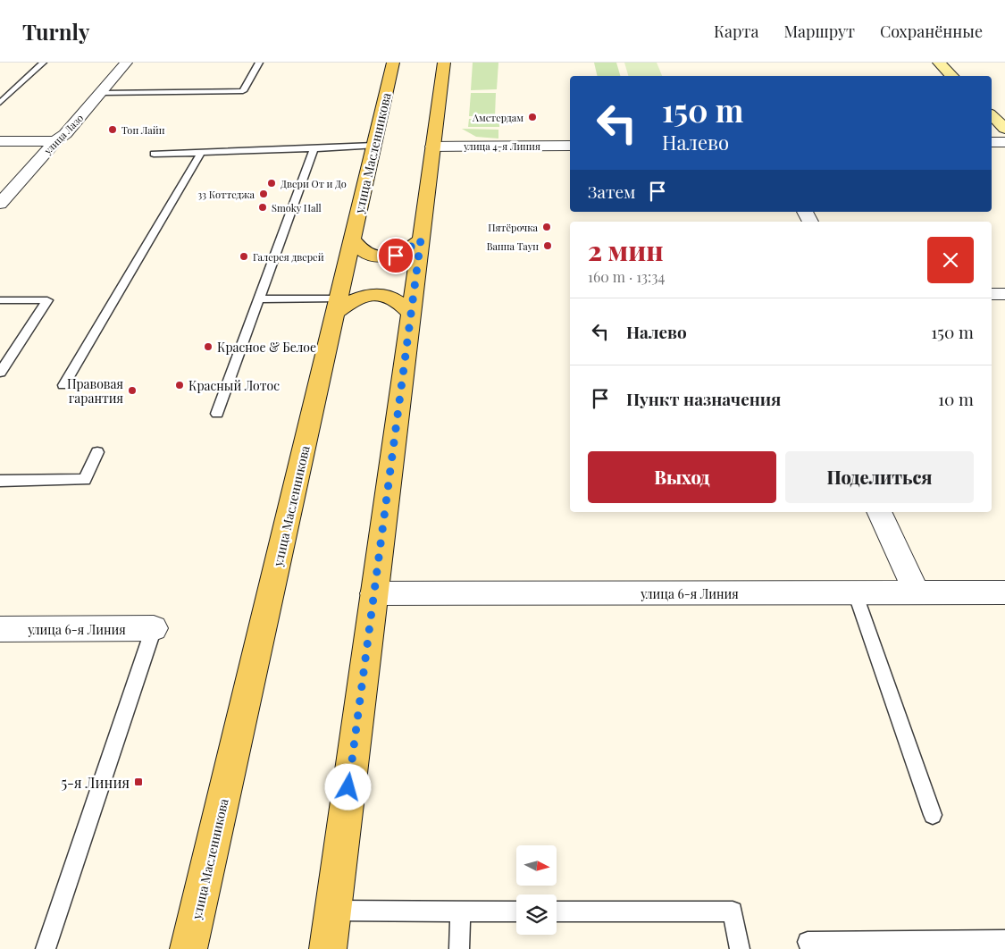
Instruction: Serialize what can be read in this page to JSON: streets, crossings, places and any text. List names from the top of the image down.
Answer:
{
  "streets": {
    "main road": ["улица Масленникова"],
    "street": ["улица Лазо", "улица 4-я Линия", "улица 6-я Линия"]
  },
  "places": {
    "other": [
      "Амстердам",
      "Топ Лайн",
      "Двери От и До",
      "33 Коттеджа",
      "Smoky Hall",
      "Пятёрочка",
      "Ванна Таун",
      "Галерея дверей",
      "Красное & Белое",
      "Красный Лотос",
      "Правовая гарантия"
    ],
    "transit": ["5-я Линия"]
  },
  "north": "right",
  "page": {
    "header": "Turnly",
    "nav": ["Карта", "Маршрут", "Сохранённые"],
    "turn": ["150 m", "Налево"],
    "then": "Затем",
    "heading": ["2 мин", "160 m · 13:34"],
    "list": [
      {
        "name": "Налево",
        "value": "150 m"
      },
      {
        "name": "Пункт назначения",
        "value": "10 m"
      }
    ],
    "buttons": ["Выход", "Поделиться"]
  }
}
